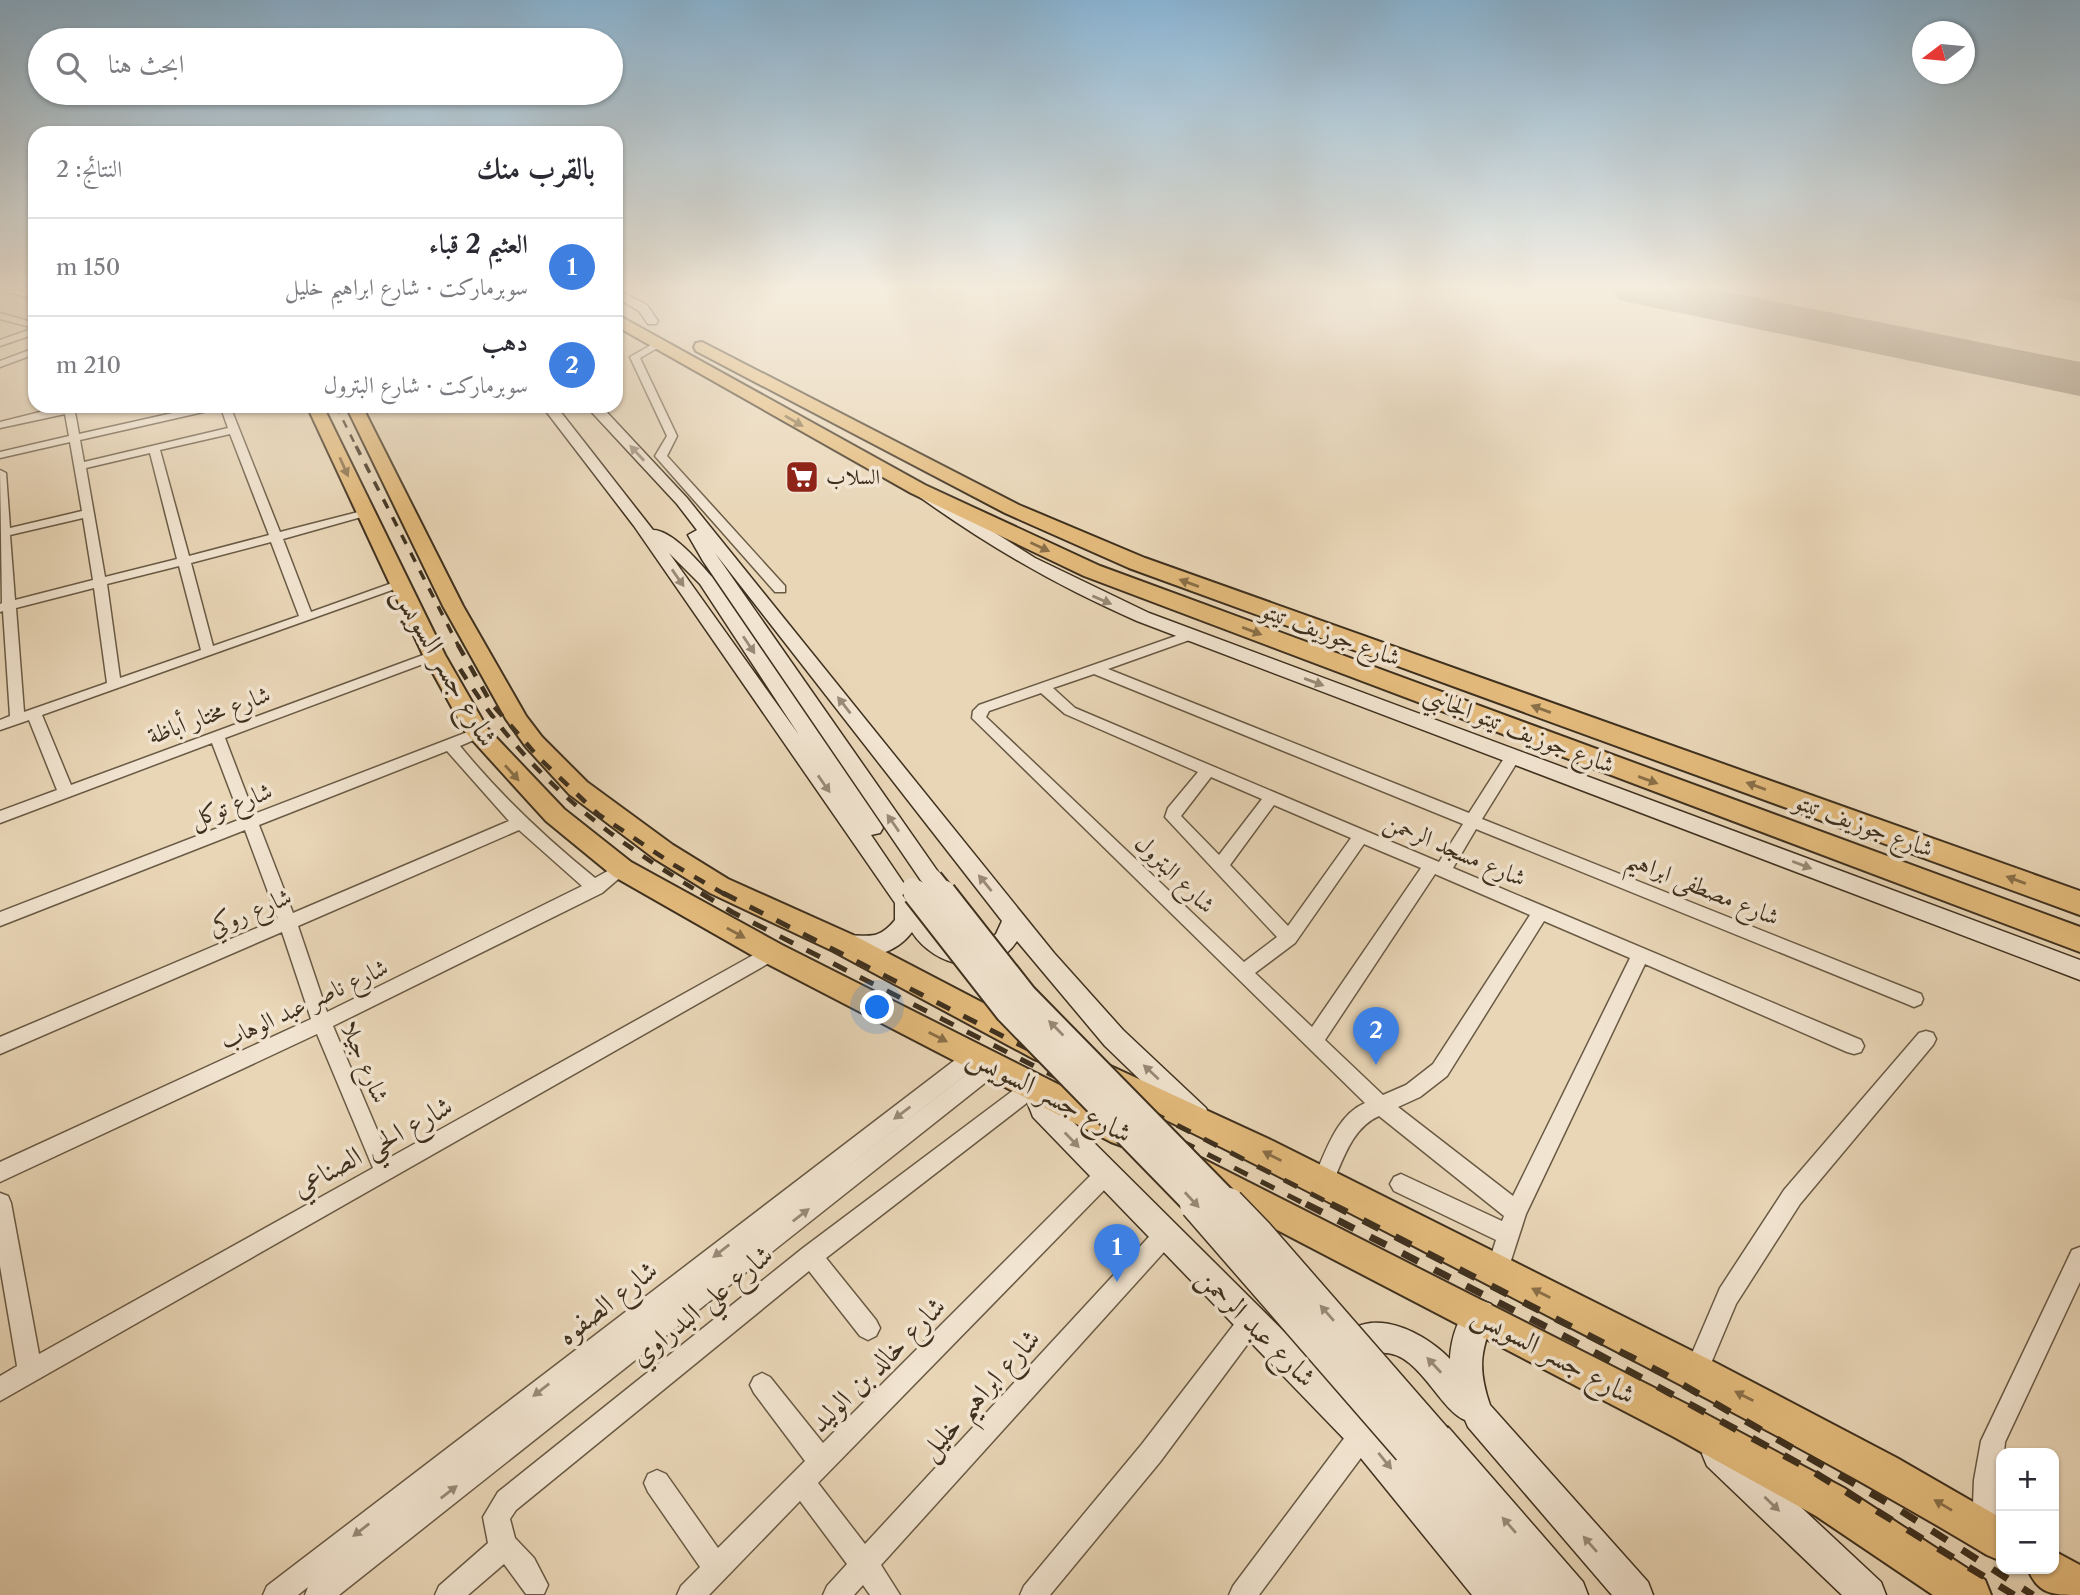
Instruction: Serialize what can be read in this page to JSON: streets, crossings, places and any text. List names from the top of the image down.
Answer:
{
  "streets": {
    "highway": ["شارع جوزيف تيتو"],
    "main road": ["شارع جسر السويس", "شارع جوزيف تيتو الجانبي", "شارع عبد الرحمن"],
    "street": [
      "شارع مختار أباظة",
      "شارع توكل",
      "شارع مسجد الرحمن",
      "شارع البترول",
      "شارع مصطفى ابراهيم",
      "شارع روكي",
      "شارع ناصر عبد الوهاب",
      "شارع جيلا",
      "شارع الحي الصناعي",
      "شارع الصفوه",
      "شارع علي البدراوي",
      "شارع خالد بن الوليد",
      "شارع ابراهيم خليل"
    ]
  },
  "crossings": [
    ["شارع جوزيف تيتو", "شارع جوزيف تيتو الجانبي"],
    ["شارع جسر السويس", "شارع مختار أباظة"],
    ["شارع جسر السويس", "شارع توكل"],
    ["شارع جسر السويس", "شارع ناصر عبد الوهاب"],
    ["شارع جسر السويس", "شارع الحي الصناعي"],
    ["شارع جسر السويس", "شارع الصفوه"],
    ["شارع جسر السويس", "شارع علي البدراوي"],
    ["شارع جسر السويس", "شارع عبد الرحمن"],
    ["شارع مختار أباظة", "شارع جيلا"],
    ["شارع جوزيف تيتو الجانبي", "شارع البترول"],
    ["شارع توكل", "شارع جيلا"],
    ["شارع مسجد الرحمن", "شارع البترول"],
    ["شارع البترول", "شارع مصطفى ابراهيم"],
    ["شارع روكي", "شارع جيلا"],
    ["شارع ناصر عبد الوهاب", "شارع جيلا"],
    ["شارع جيلا", "شارع الحي الصناعي"],
    ["شارع علي البدراوي", "شارع عبد الرحمن"],
    ["شارع عبد الرحمن", "شارع خالد بن الوليد"],
    ["شارع عبد الرحمن", "شارع ابراهيم خليل"]
  ],
  "one_way": ["شارع جوزيف تيتو الجانبي"],
  "places": {
    "supermarket": ["السلاب"]
  },
  "north": "left",
  "page": {
    "search": "ابحث هنا",
    "heading": ["بالقرب منك", "النتائج: 2"],
    "list": [
      {
        "mark": "1",
        "name": "العثيم 2 قباء",
        "note": "سوبرماركت · شارع ابراهيم خليل",
        "value": "150 m"
      },
      {
        "mark": "2",
        "name": "دهب",
        "note": "سوبرماركت · شارع البترول",
        "value": "210 m"
      }
    ],
    "pins": ["2", "1"],
    "map_buttons": ["+", "−"]
  }
}
